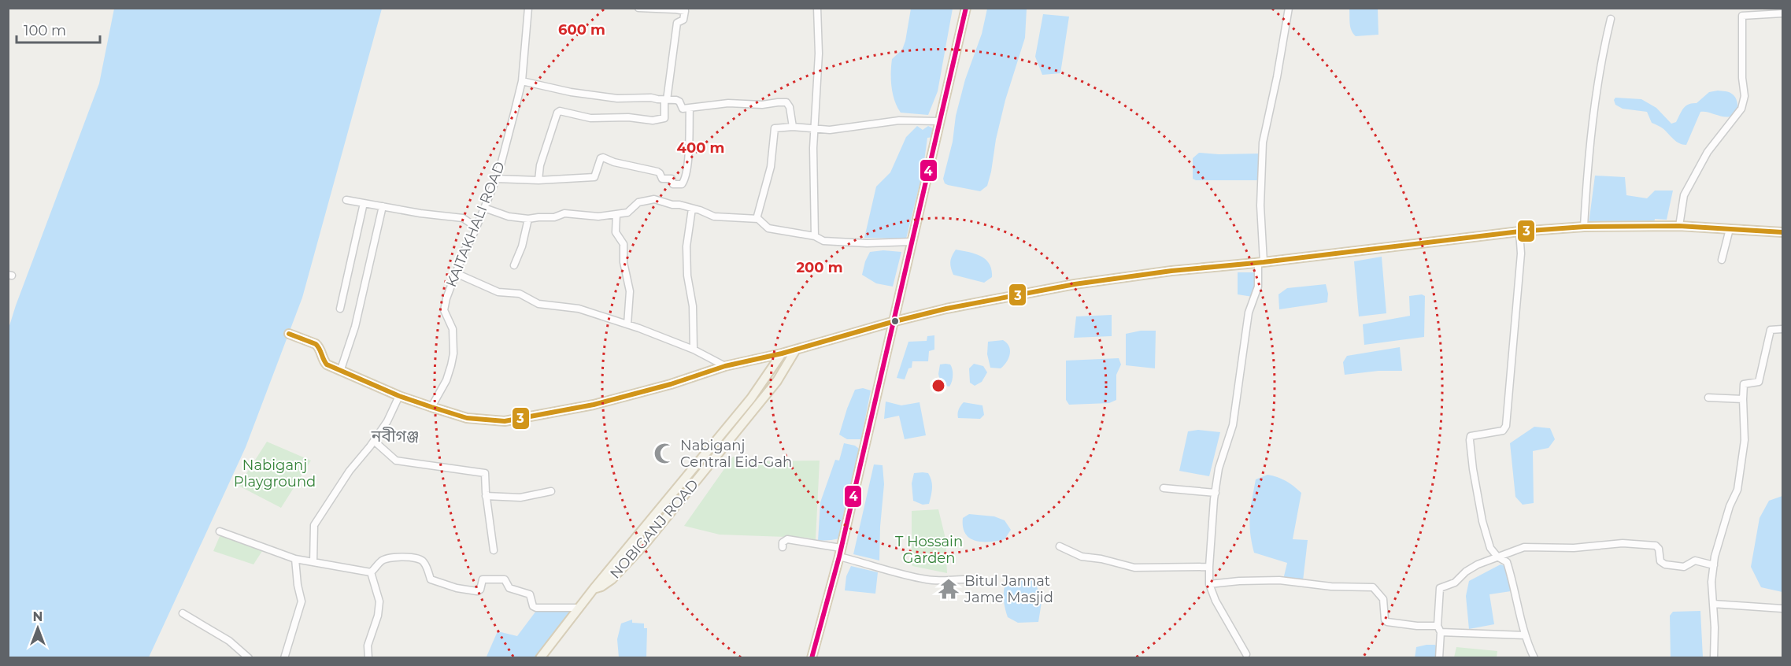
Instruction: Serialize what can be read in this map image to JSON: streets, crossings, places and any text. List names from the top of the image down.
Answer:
{
  "streets": {
    "main road": ["NOBIGANJ ROAD"],
    "street": ["KAITAKHALI ROAD"]
  },
  "districts": ["নবীগঞ্জ"],
  "parks": ["Nabiganj Playground", "T Hossain Garden"],
  "places": {
    "mosque": ["Nabiganj Central Eid-Gah"],
    "temple": ["Bitul Jannat Jame Masjid"]
  },
  "lines": ["transit line 4", "transit line 3"],
  "scale_bar": "100 m",
  "north": "top",
  "rings": ["600 m", "400 m", "200 m"]
}
